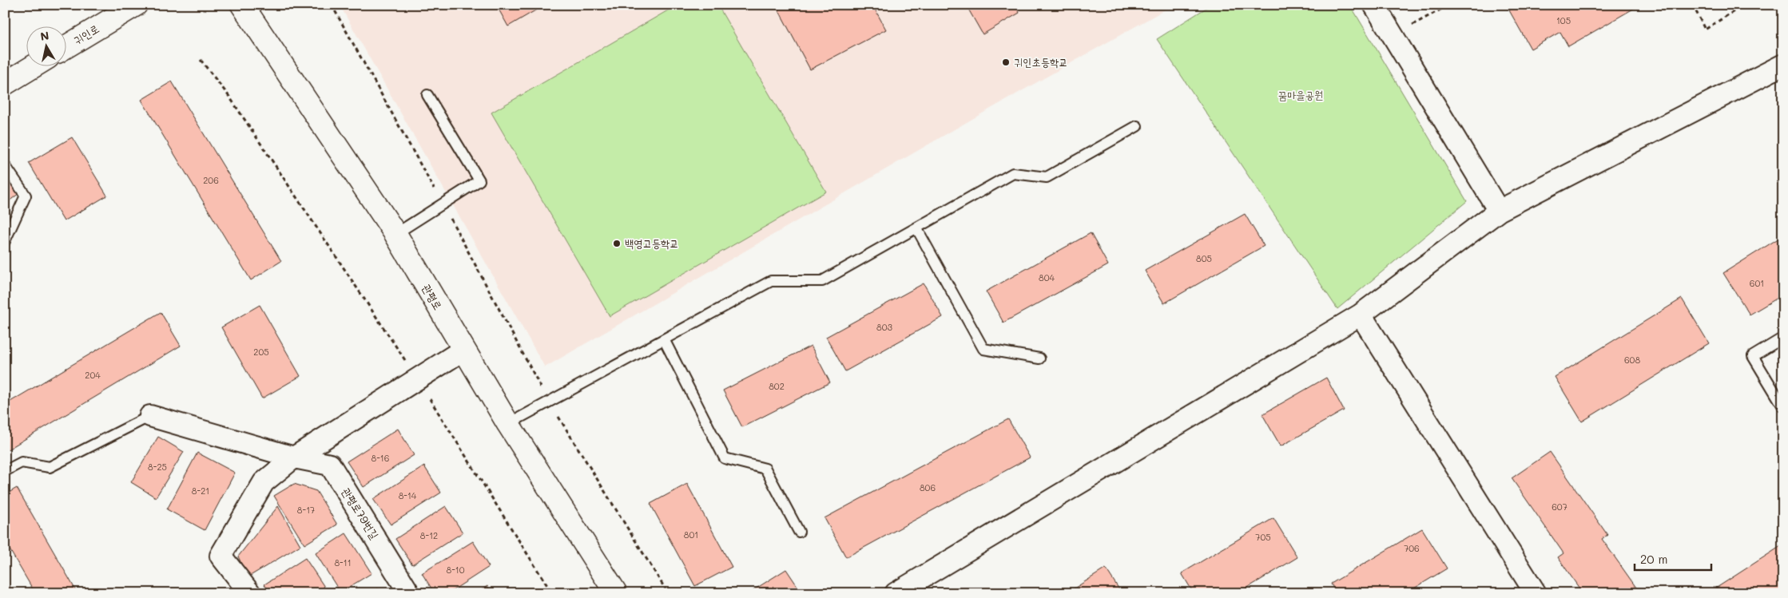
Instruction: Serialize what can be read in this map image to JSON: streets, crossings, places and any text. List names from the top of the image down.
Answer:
{
  "streets": {
    "street": ["귀인로", "관평로", "관평로79번길"]
  },
  "parks": ["꿈마을공원"],
  "places": ["귀인초등학교", "백영고등학교"],
  "house_numbers": [
    "105",
    "206",
    "805",
    "804",
    "601",
    "803",
    "205",
    "608",
    "204",
    "802",
    "8-16",
    "8-25",
    "806",
    "8-21",
    "8-14",
    "607",
    "8-17",
    "801",
    "8-12",
    "705",
    "706",
    "8-11",
    "8-10"
  ],
  "scale_bar": "20 m",
  "north": "top"
}
